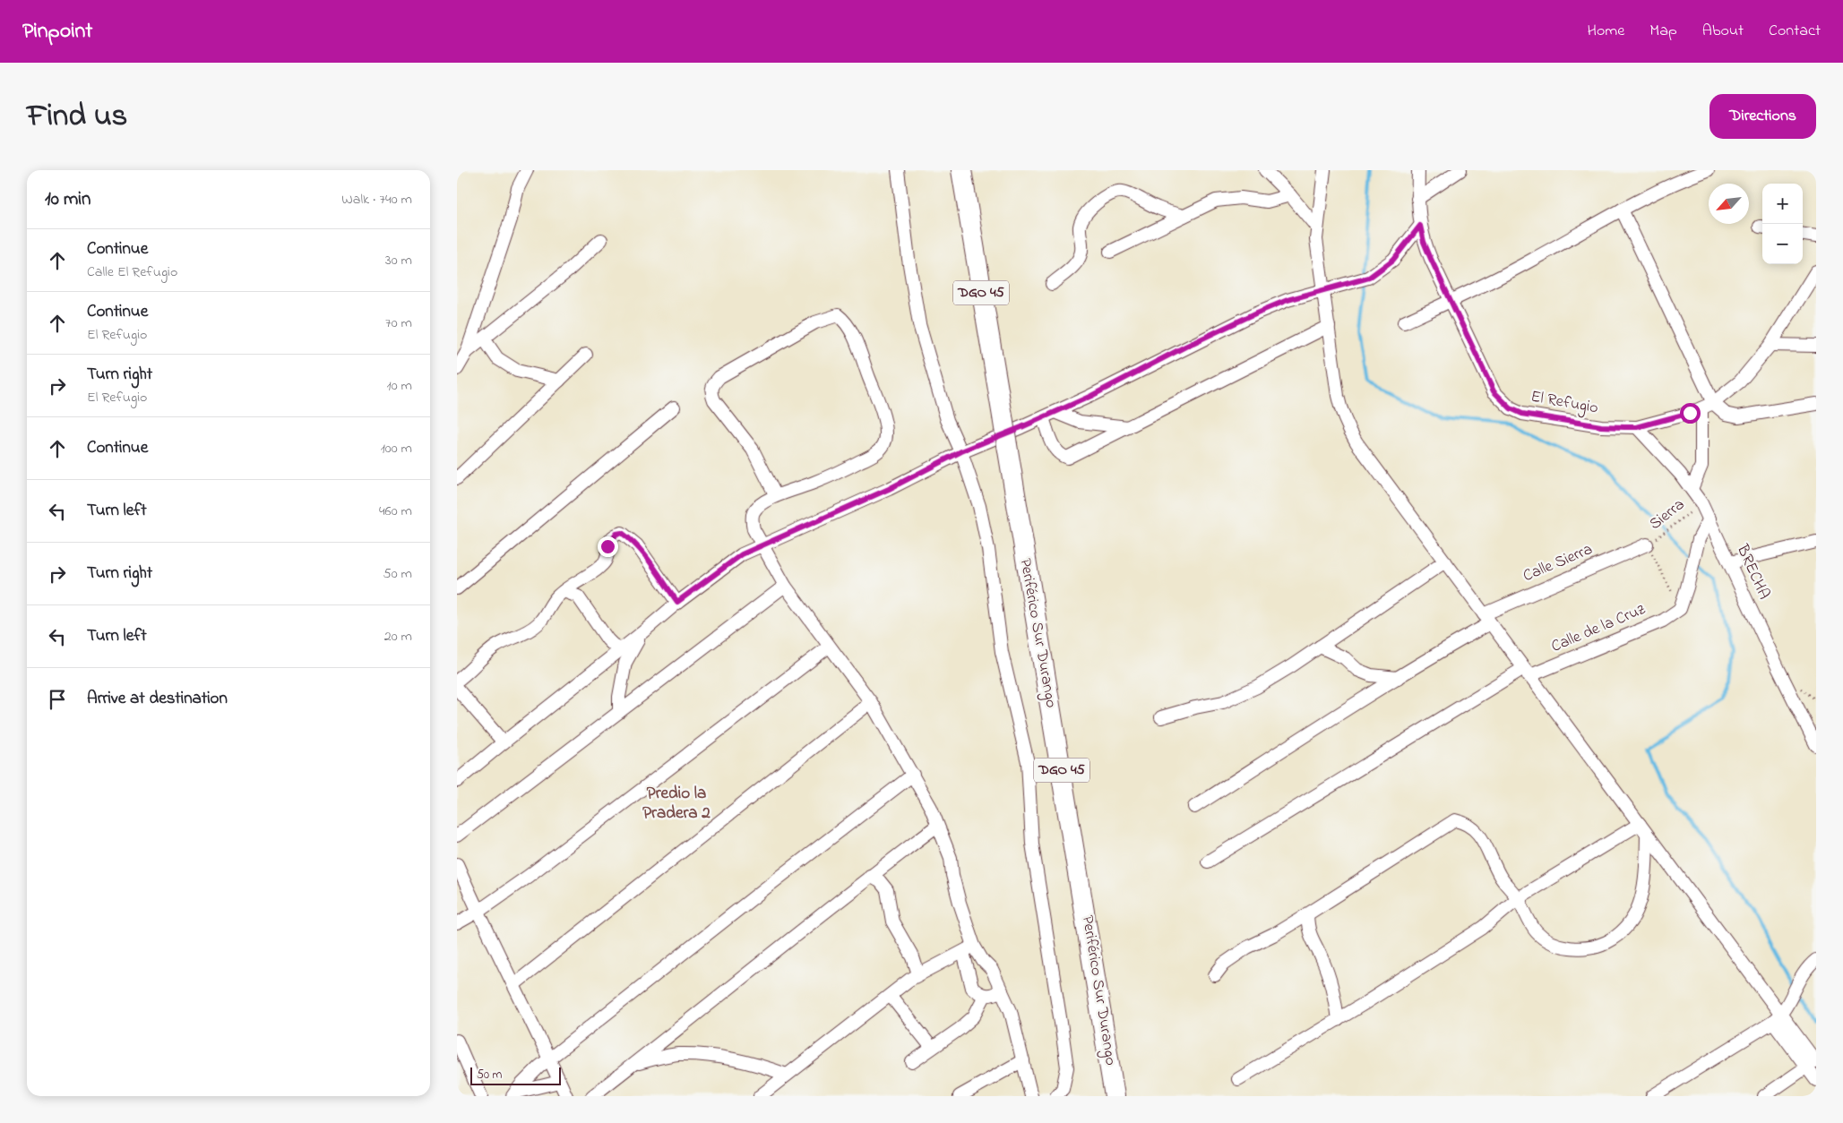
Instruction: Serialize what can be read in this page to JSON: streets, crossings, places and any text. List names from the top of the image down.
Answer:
{
  "streets": {
    "highway": ["DGO 45", "Periférico Sur Durango"],
    "street": [
      "El Refugio",
      "Calle Sierra",
      "BRECHA",
      "Calle de la Cruz"
    ],
    "path": ["Sierra"]
  },
  "crossings": [
    ["El Refugio", "BRECHA"],
    ["Sierra", "Calle Sierra"],
    ["Sierra", "BRECHA"]
  ],
  "districts": ["Predio la Pradera 2"],
  "scale_bar": "50 m",
  "north": "bottom left",
  "page": {
    "header": "Pinpoint",
    "nav": [
      "Home",
      "Map",
      "About",
      "Contact"
    ],
    "title": "Find us",
    "buttons": "Directions",
    "heading": ["10 min", "Walk · 740 m"],
    "map_buttons": ["+", "−"],
    "list": [
      ["Continue", "Calle El Refugio", "30 m"],
      ["Continue", "El Refugio", "70 m"],
      ["Turn right", "El Refugio", "10 m"],
      ["Continue", "100 m"],
      ["Turn left", "460 m"],
      ["Turn right", "50 m"],
      ["Turn left", "20 m"],
      "Arrive at destination"
    ],
    "scale": "50 m"
  }
}
